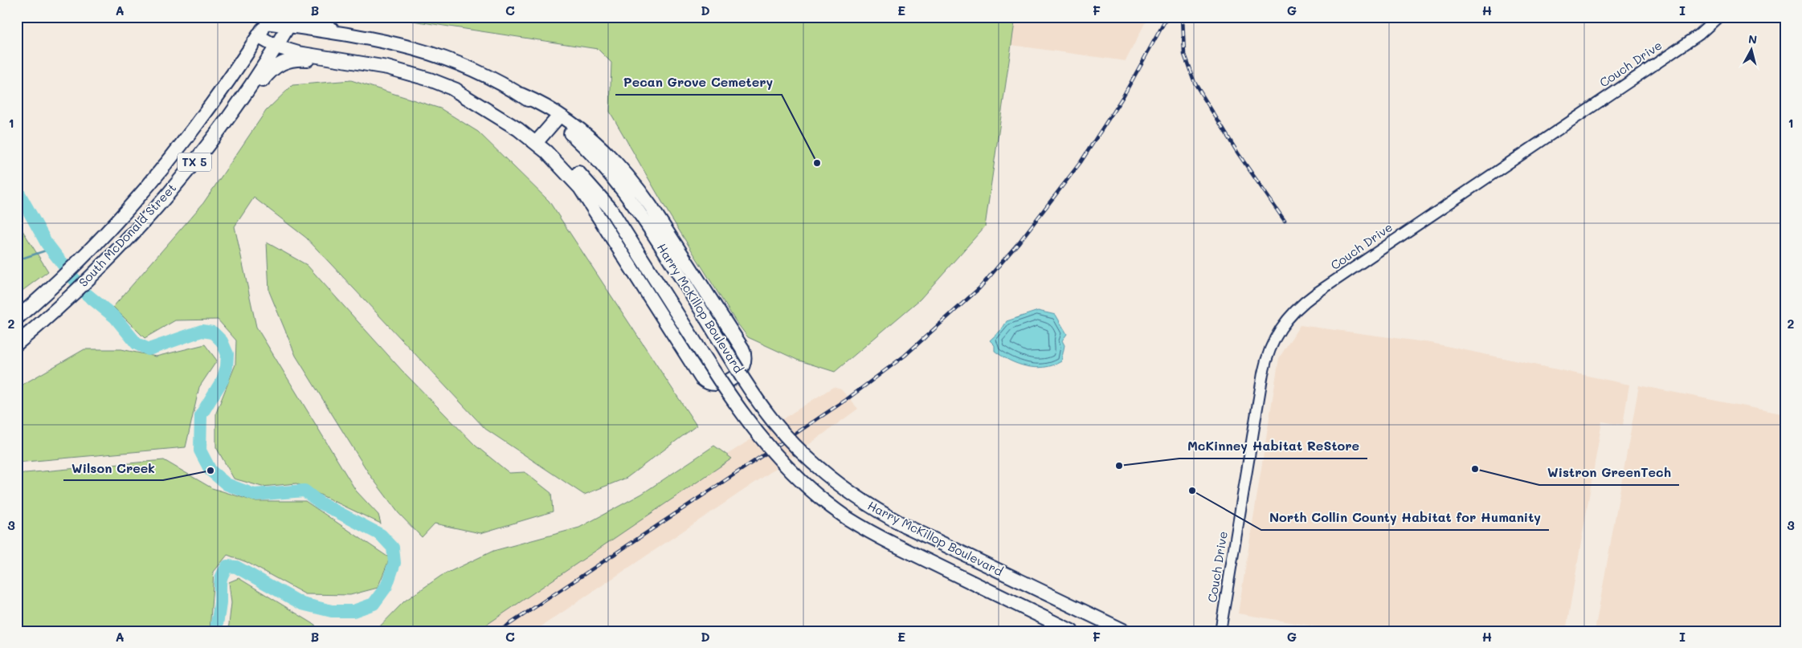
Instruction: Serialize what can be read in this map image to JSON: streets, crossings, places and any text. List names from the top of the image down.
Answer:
{
  "streets": {
    "main road": ["TX 5", "South McDonald Street", "Harry McKillop Boulevard"],
    "street": ["Couch Drive"]
  },
  "crossings": [
    ["South McDonald Street", "Harry McKillop Boulevard"]
  ],
  "places": [
    "Pecan Grove Cemetery",
    "McKinney Habitat ReStore",
    "Wistron GreenTech",
    "Wilson Creek",
    "North Collin County Habitat for Humanity"
  ],
  "north": "top",
  "grid": {
    "columns": [
      "A",
      "B",
      "C",
      "D",
      "E",
      "F",
      "G",
      "H",
      "I"
    ],
    "rows": ["1", "2", "3"]
  }
}
